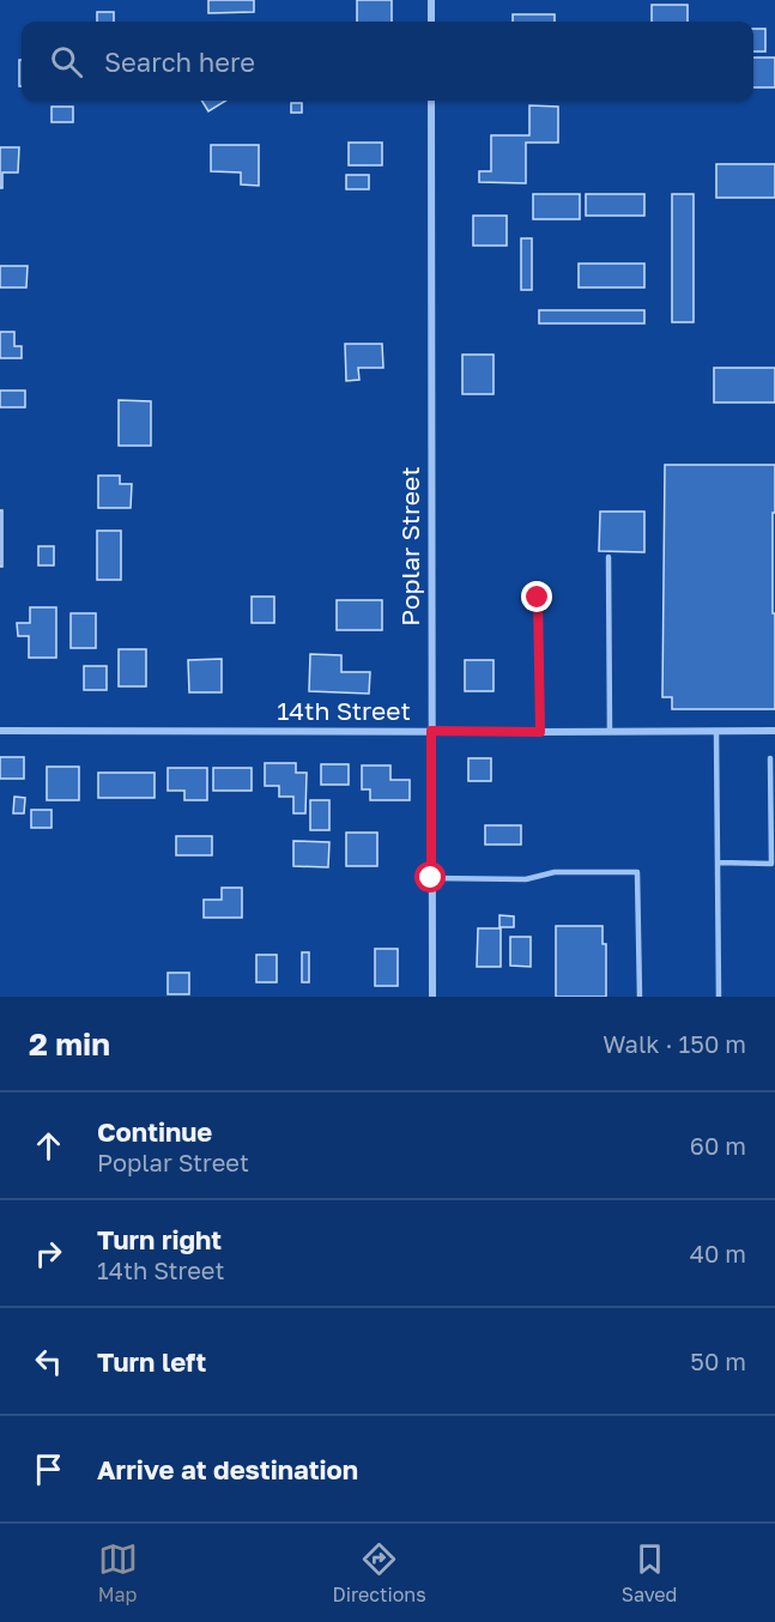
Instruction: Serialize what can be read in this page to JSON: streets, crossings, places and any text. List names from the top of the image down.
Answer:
{
  "streets": {
    "street": ["Poplar Street", "14th Street"]
  },
  "crossings": [
    ["Poplar Street", "14th Street"]
  ],
  "page": {
    "search": "Search here",
    "heading": ["2 min", "Walk · 150 m"],
    "list": [
      ["Continue", "Poplar Street", "60 m"],
      ["Turn right", "14th Street", "40 m"],
      ["Turn left", "50 m"],
      "Arrive at destination"
    ],
    "nav": ["Map", "Directions", "Saved"]
  }
}
